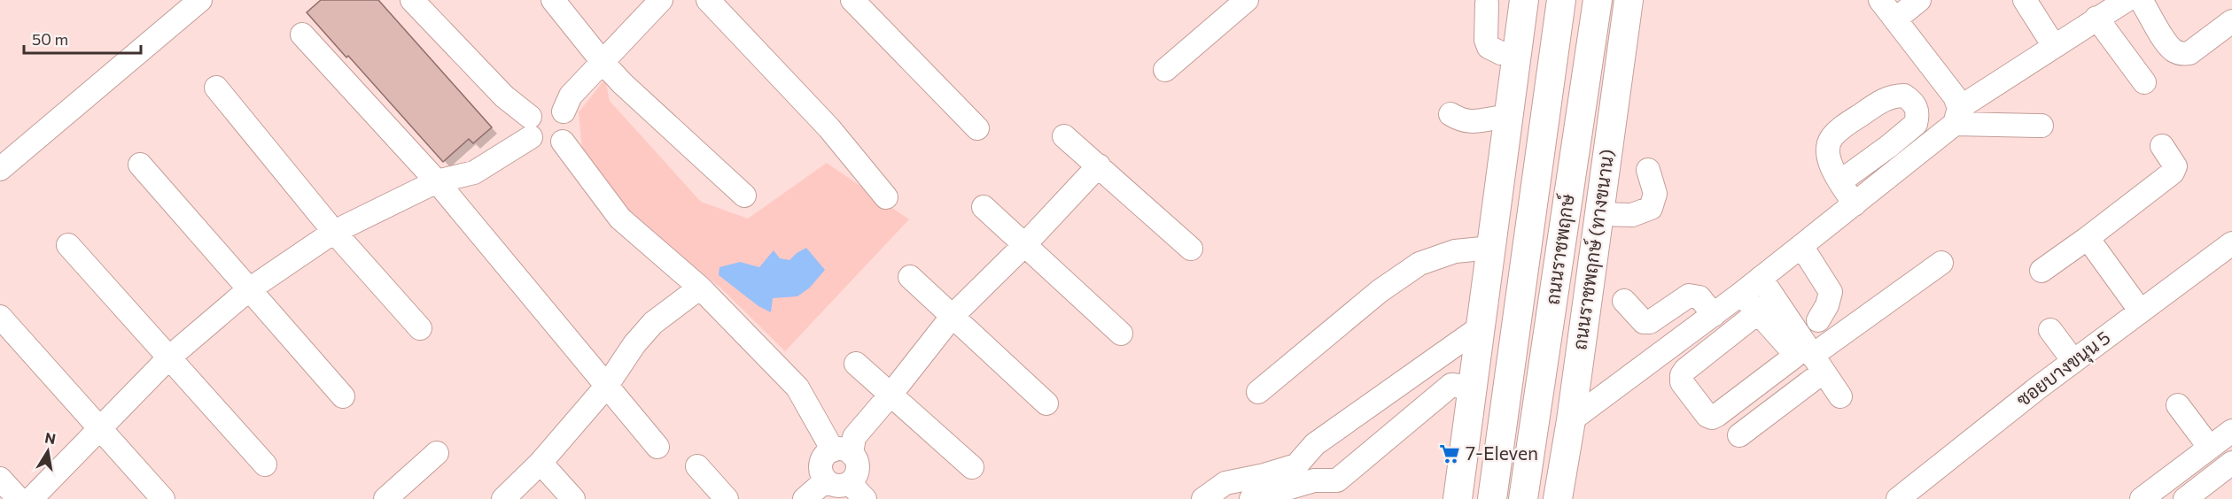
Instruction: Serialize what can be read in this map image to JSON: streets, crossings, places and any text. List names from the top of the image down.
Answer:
{
  "streets": {
    "main road": ["ถนนราชพฤกษ์", "ถนนราชพฤกษ์ (ทางขนาน)"],
    "street": ["ซอยบางขนุน 5"]
  },
  "places": {
    "supermarket": ["7-Eleven"]
  },
  "scale_bar": "50 m",
  "north": "top"
}
